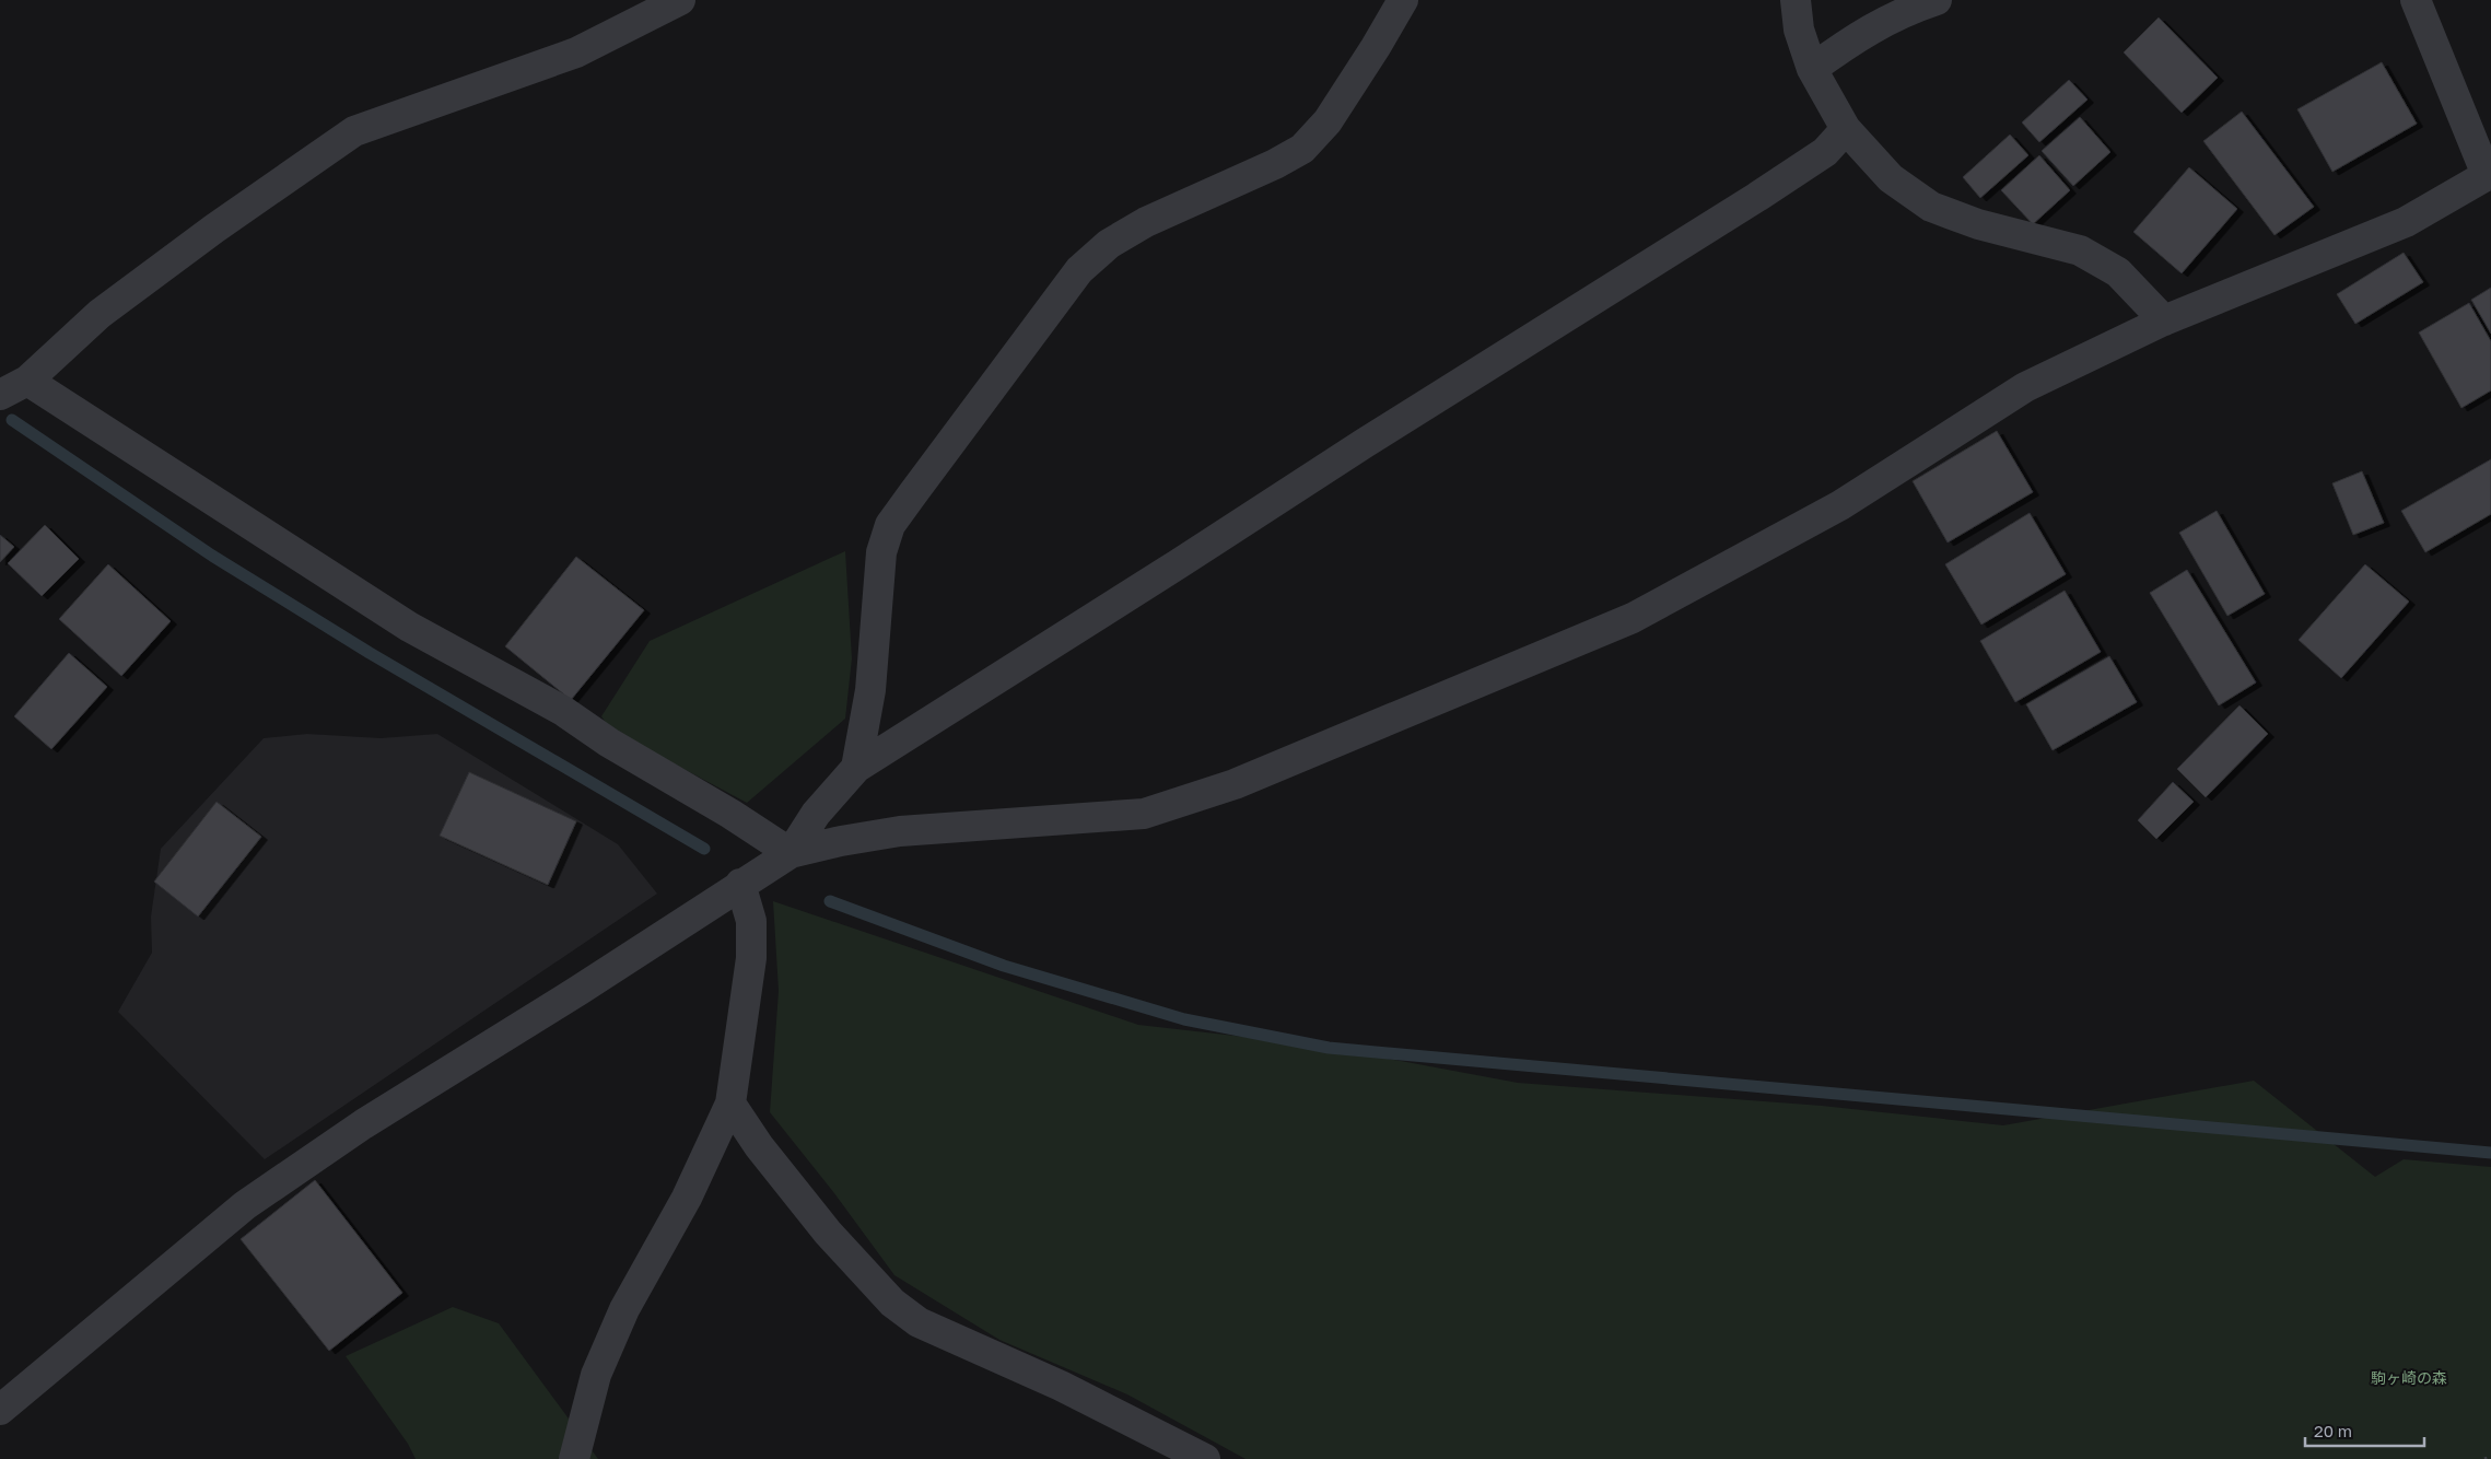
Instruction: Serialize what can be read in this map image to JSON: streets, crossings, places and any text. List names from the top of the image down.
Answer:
{
  "parks": ["駒ヶ崎の森"],
  "scale_bar": "20 m"
}
